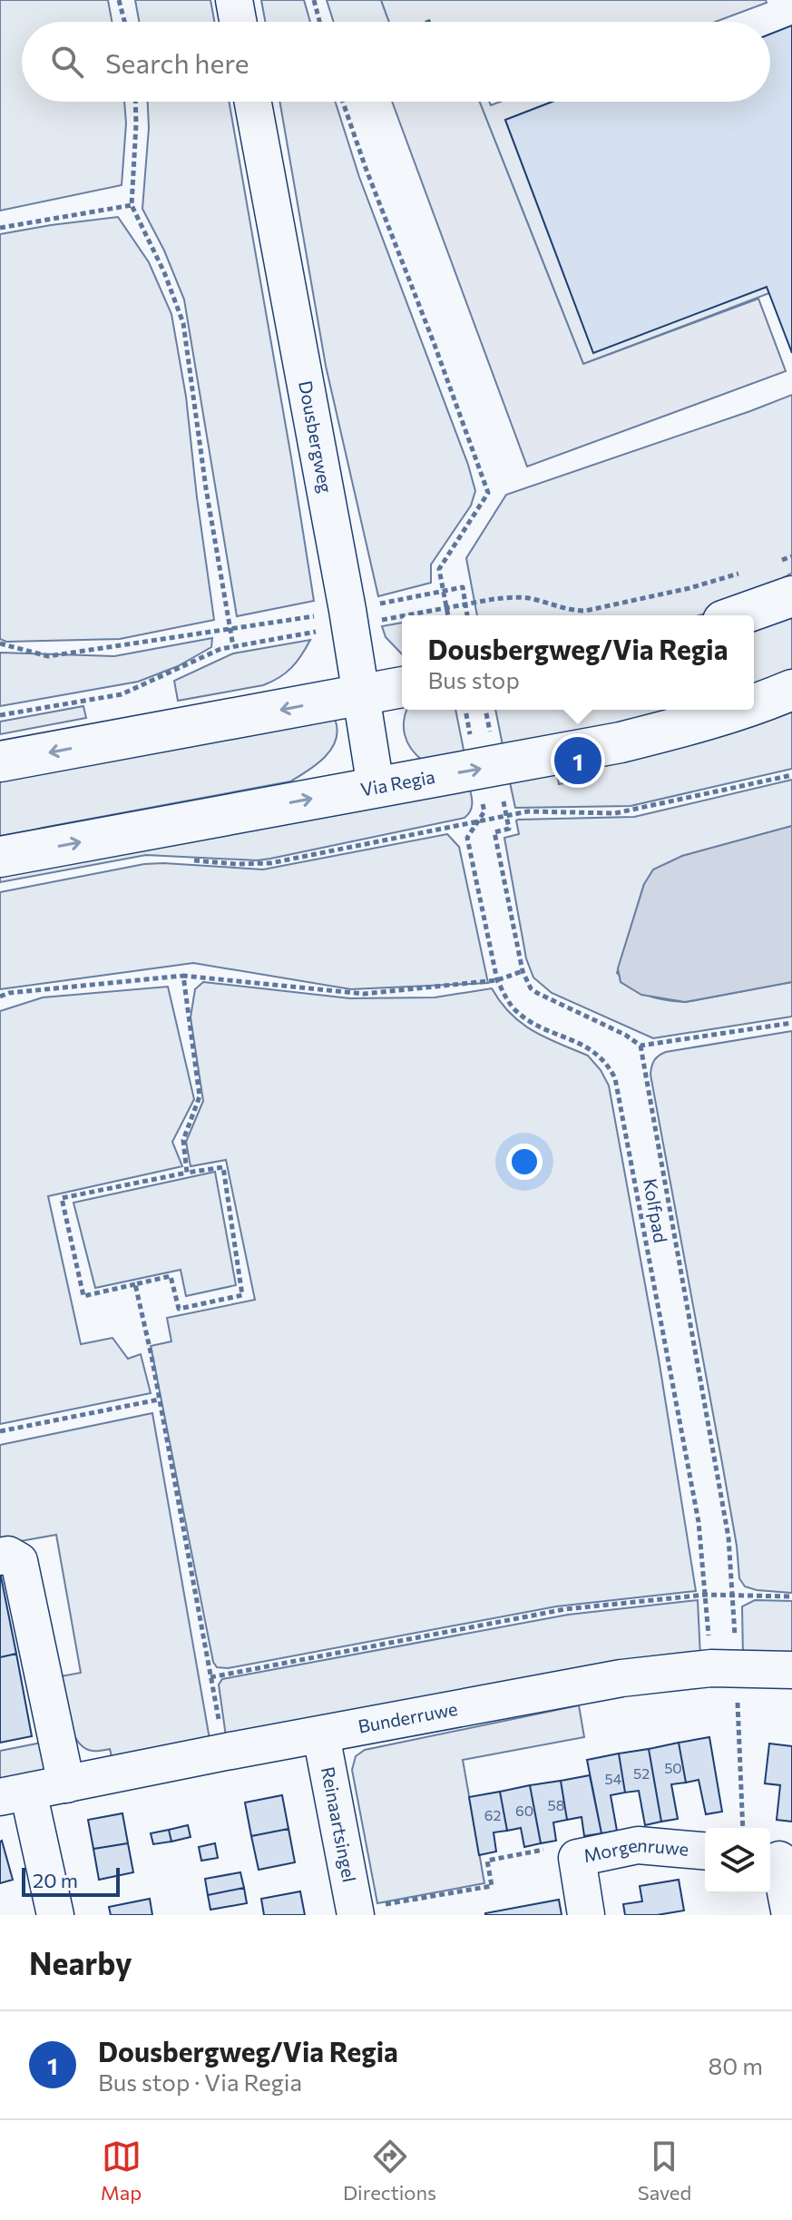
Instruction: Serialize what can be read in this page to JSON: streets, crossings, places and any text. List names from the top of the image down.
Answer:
{
  "streets": {
    "main road": ["Via Regia"],
    "street": [
      "Dousbergweg",
      "Bunderruwe",
      "Reinaartsingel",
      "Morgenruwe"
    ],
    "path": ["Kolfpad"]
  },
  "crossings": [
    ["Dousbergweg", "Via Regia"],
    ["Kolfpad", "Bunderruwe"],
    ["Bunderruwe", "Reinaartsingel"]
  ],
  "house_numbers": [
    "50",
    "52",
    "54",
    "58",
    "60",
    "62"
  ],
  "scale_bar": "20 m",
  "page": {
    "search": "Search here",
    "popup": ["Dousbergweg/Via Regia", "Bus stop"],
    "pins": "1",
    "scale": "20 m",
    "heading": "Nearby",
    "list": [
      {
        "mark": "1",
        "name": "Dousbergweg/Via Regia",
        "note": "Bus stop · Via Regia",
        "value": "80 m"
      }
    ],
    "nav": ["Map", "Directions", "Saved"]
  }
}
